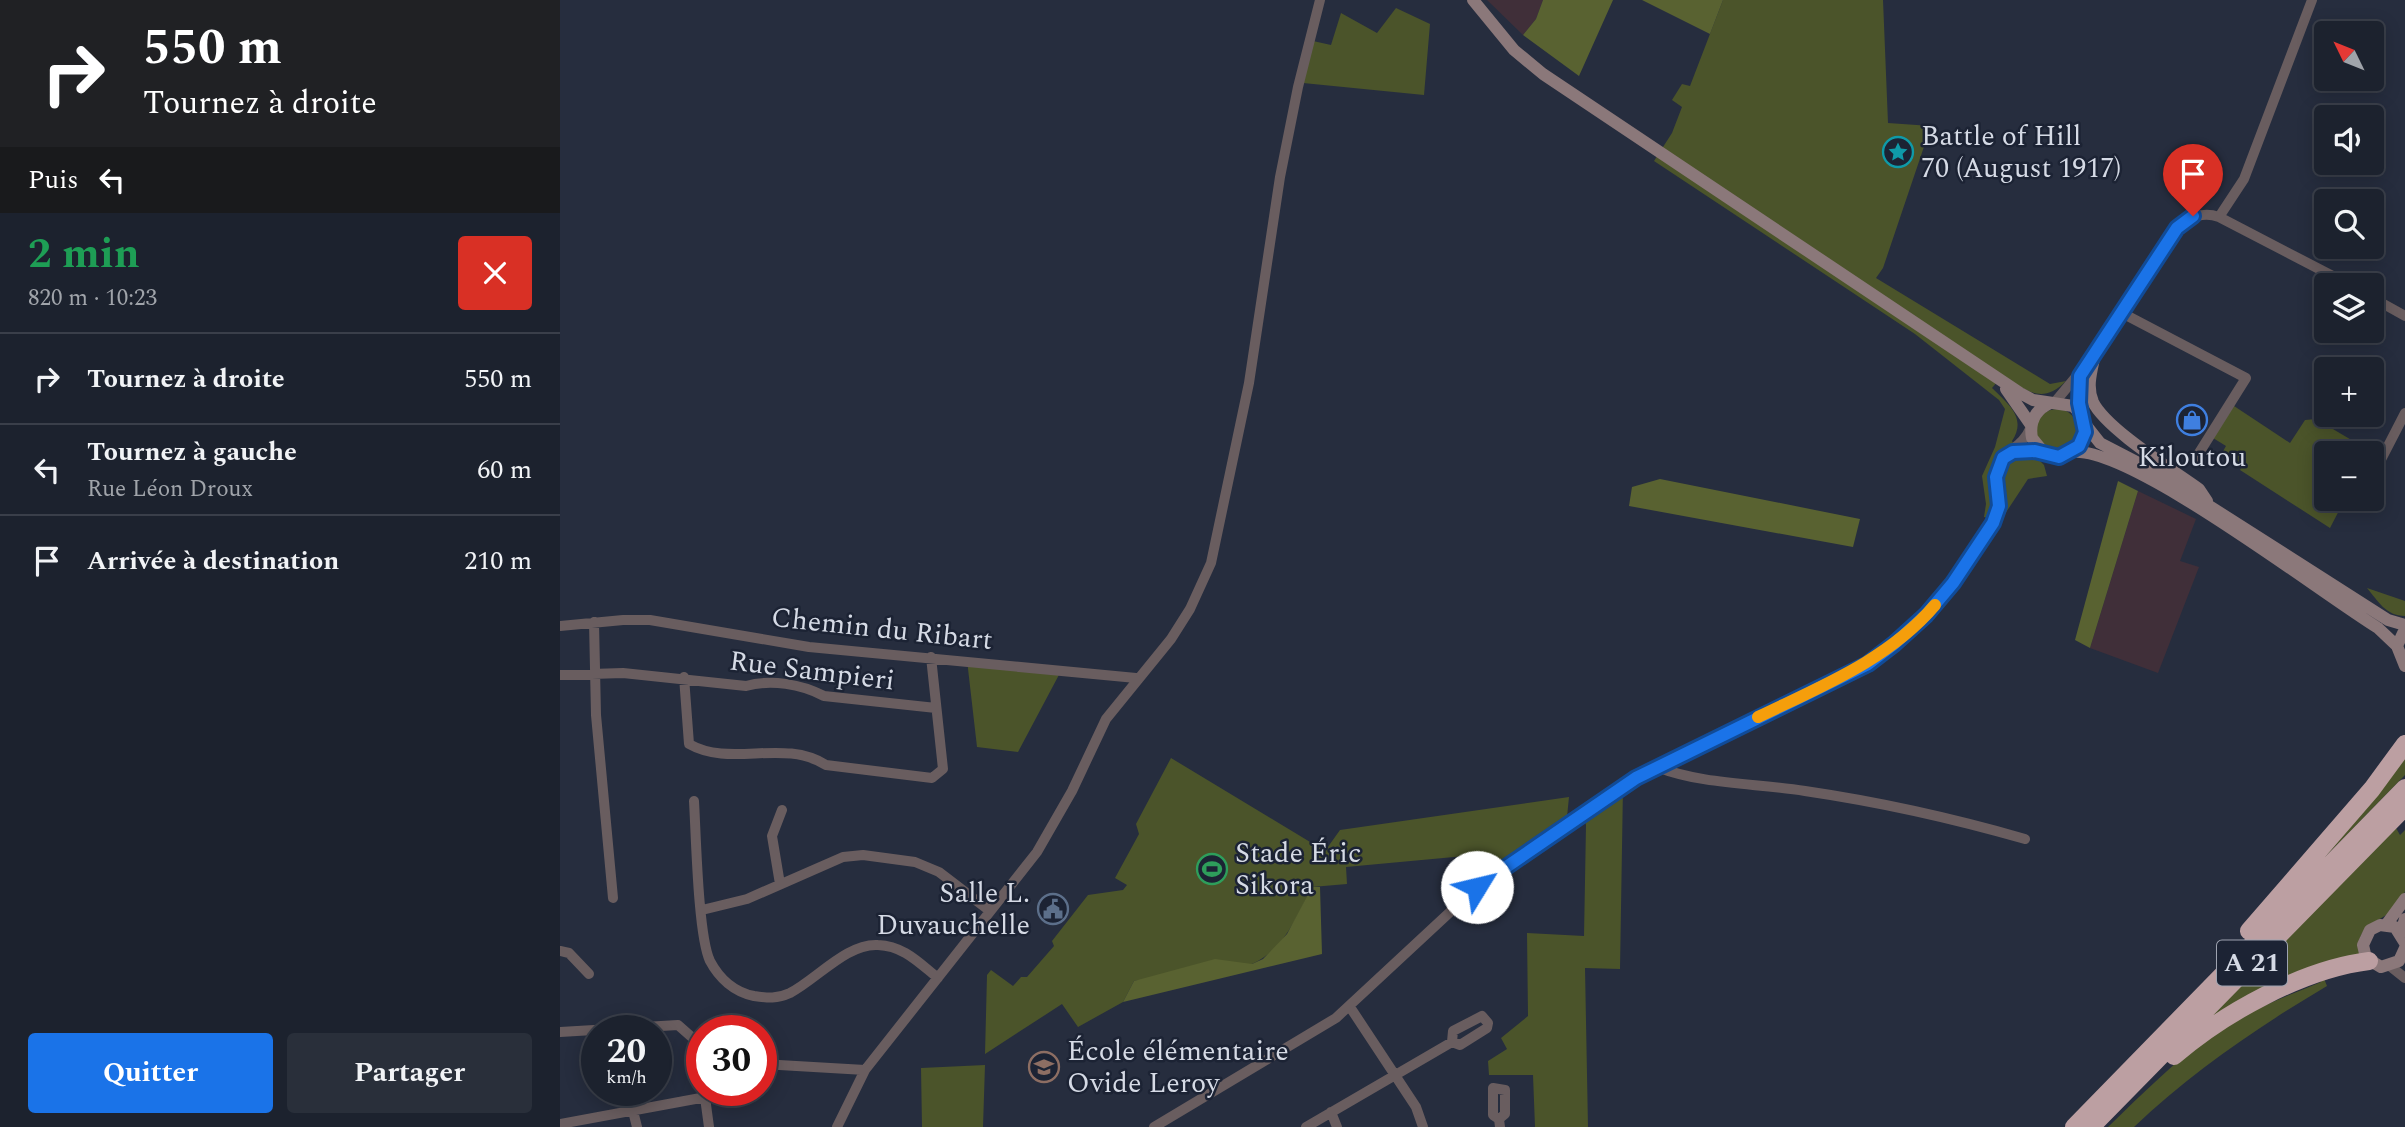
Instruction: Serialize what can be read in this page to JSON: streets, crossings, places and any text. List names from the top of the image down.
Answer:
{
  "streets": {
    "highway": ["A 21"],
    "street": ["Chemin du Ribart", "Rue Sampieri"]
  },
  "crossings": [
    ["Chemin du Ribart", "Rue Sampieri"]
  ],
  "places": {
    "place": ["Battle of Hill 70 (August 1917)"],
    "shop": ["Kiloutou"],
    "sports": ["Stade Éric Sikora"],
    "public building": ["Salle L. Duvauchelle"],
    "school or university": ["École élémentaire Ovide Leroy"]
  },
  "north": "top left",
  "page": {
    "turn": ["550 m", "Tournez à droite"],
    "map_buttons": ["+", "−"],
    "then": "Puis",
    "heading": ["2 min", "820 m · 10:23"],
    "list": [
      {
        "name": "Tournez à droite",
        "value": "550 m"
      },
      {
        "name": "Tournez à gauche",
        "note": "Rue Léon Droux",
        "value": "60 m"
      },
      {
        "name": "Arrivée à destination",
        "value": "210 m"
      }
    ],
    "speed": "20 km/h",
    "limit": "30",
    "buttons": ["Quitter", "Partager"]
  }
}
